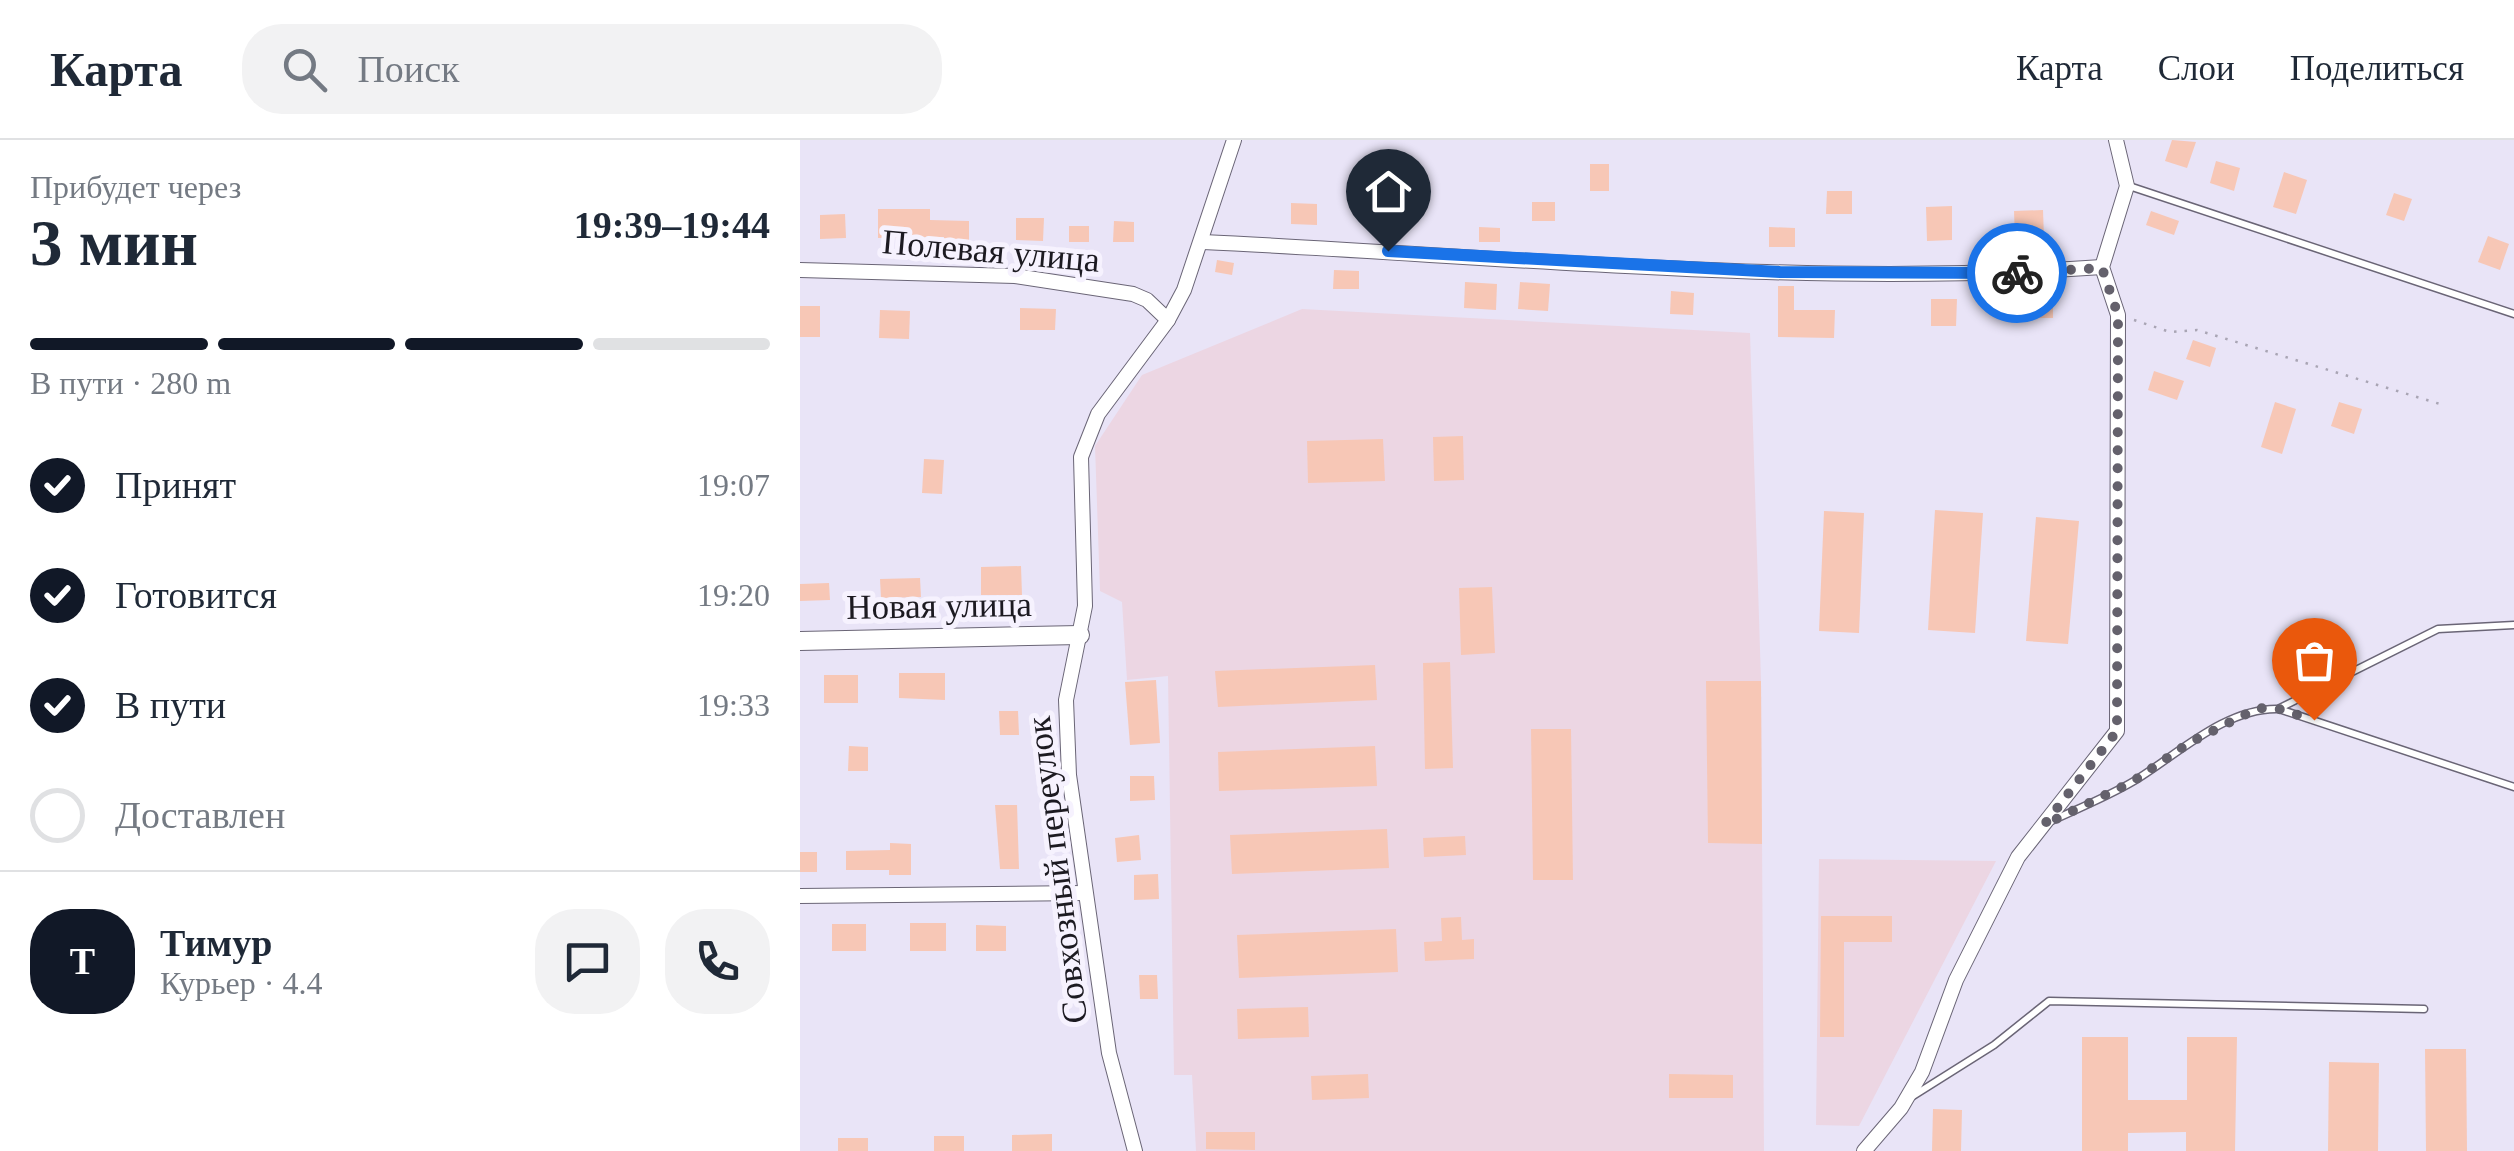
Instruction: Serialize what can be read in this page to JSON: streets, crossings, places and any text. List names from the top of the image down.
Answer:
{
  "streets": {
    "street": ["Полевая улица", "Новая улица", "Совхозный переулок"]
  },
  "crossings": [
    ["Полевая улица", "Совхозный переулок"],
    ["Новая улица", "Совхозный переулок"]
  ],
  "page": {
    "header": "Карта",
    "search": "Поиск",
    "nav": ["Карта", "Слои", "Поделиться"],
    "heading": ["3 мин", "Прибудет через", "19:39–19:44"],
    "panel": ["Тимур", "Курьер · 4.4"],
    "bar": "В пути · 280 m",
    "list": [
      ["Принят", "19:07"],
      ["Готовится", "19:20"],
      ["В пути", "19:33"],
      "Доставлен"
    ],
    "round": "Т"
  }
}
